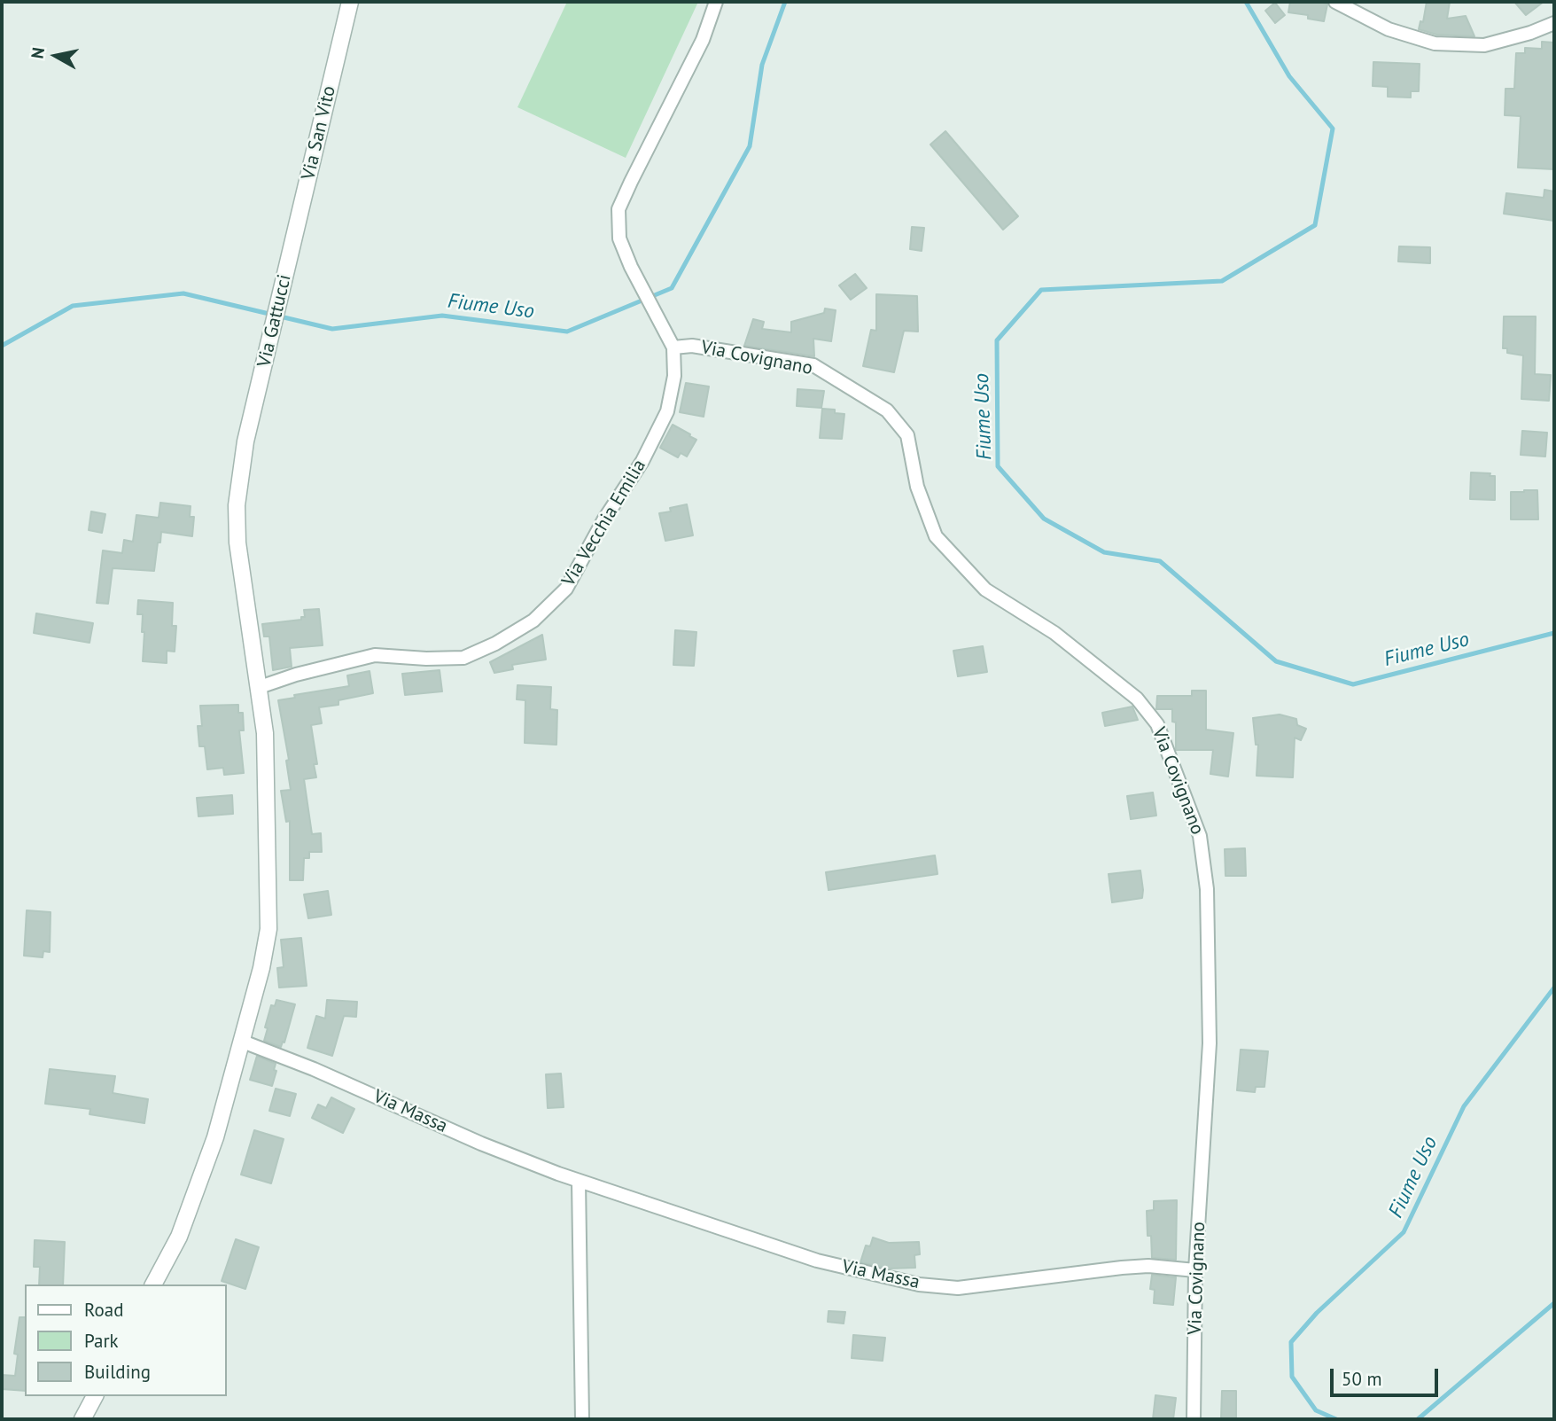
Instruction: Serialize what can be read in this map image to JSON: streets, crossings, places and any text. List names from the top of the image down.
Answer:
{
  "streets": {
    "street": [
      "Via San Vito",
      "Via Gattucci",
      "Via Covignano",
      "Via Vecchia Emilia",
      "Via Massa"
    ]
  },
  "crossings": [
    ["Via San Vito", "Via Gattucci"],
    ["Via Gattucci", "Via Vecchia Emilia"],
    ["Via Gattucci", "Via Massa"],
    ["Via Covignano", "Via Vecchia Emilia"],
    ["Via Covignano", "Via Massa"]
  ],
  "water": ["Fiume Uso"],
  "legend": ["Road", "Park", "Building"],
  "scale_bar": "50 m",
  "north": "left"
}
